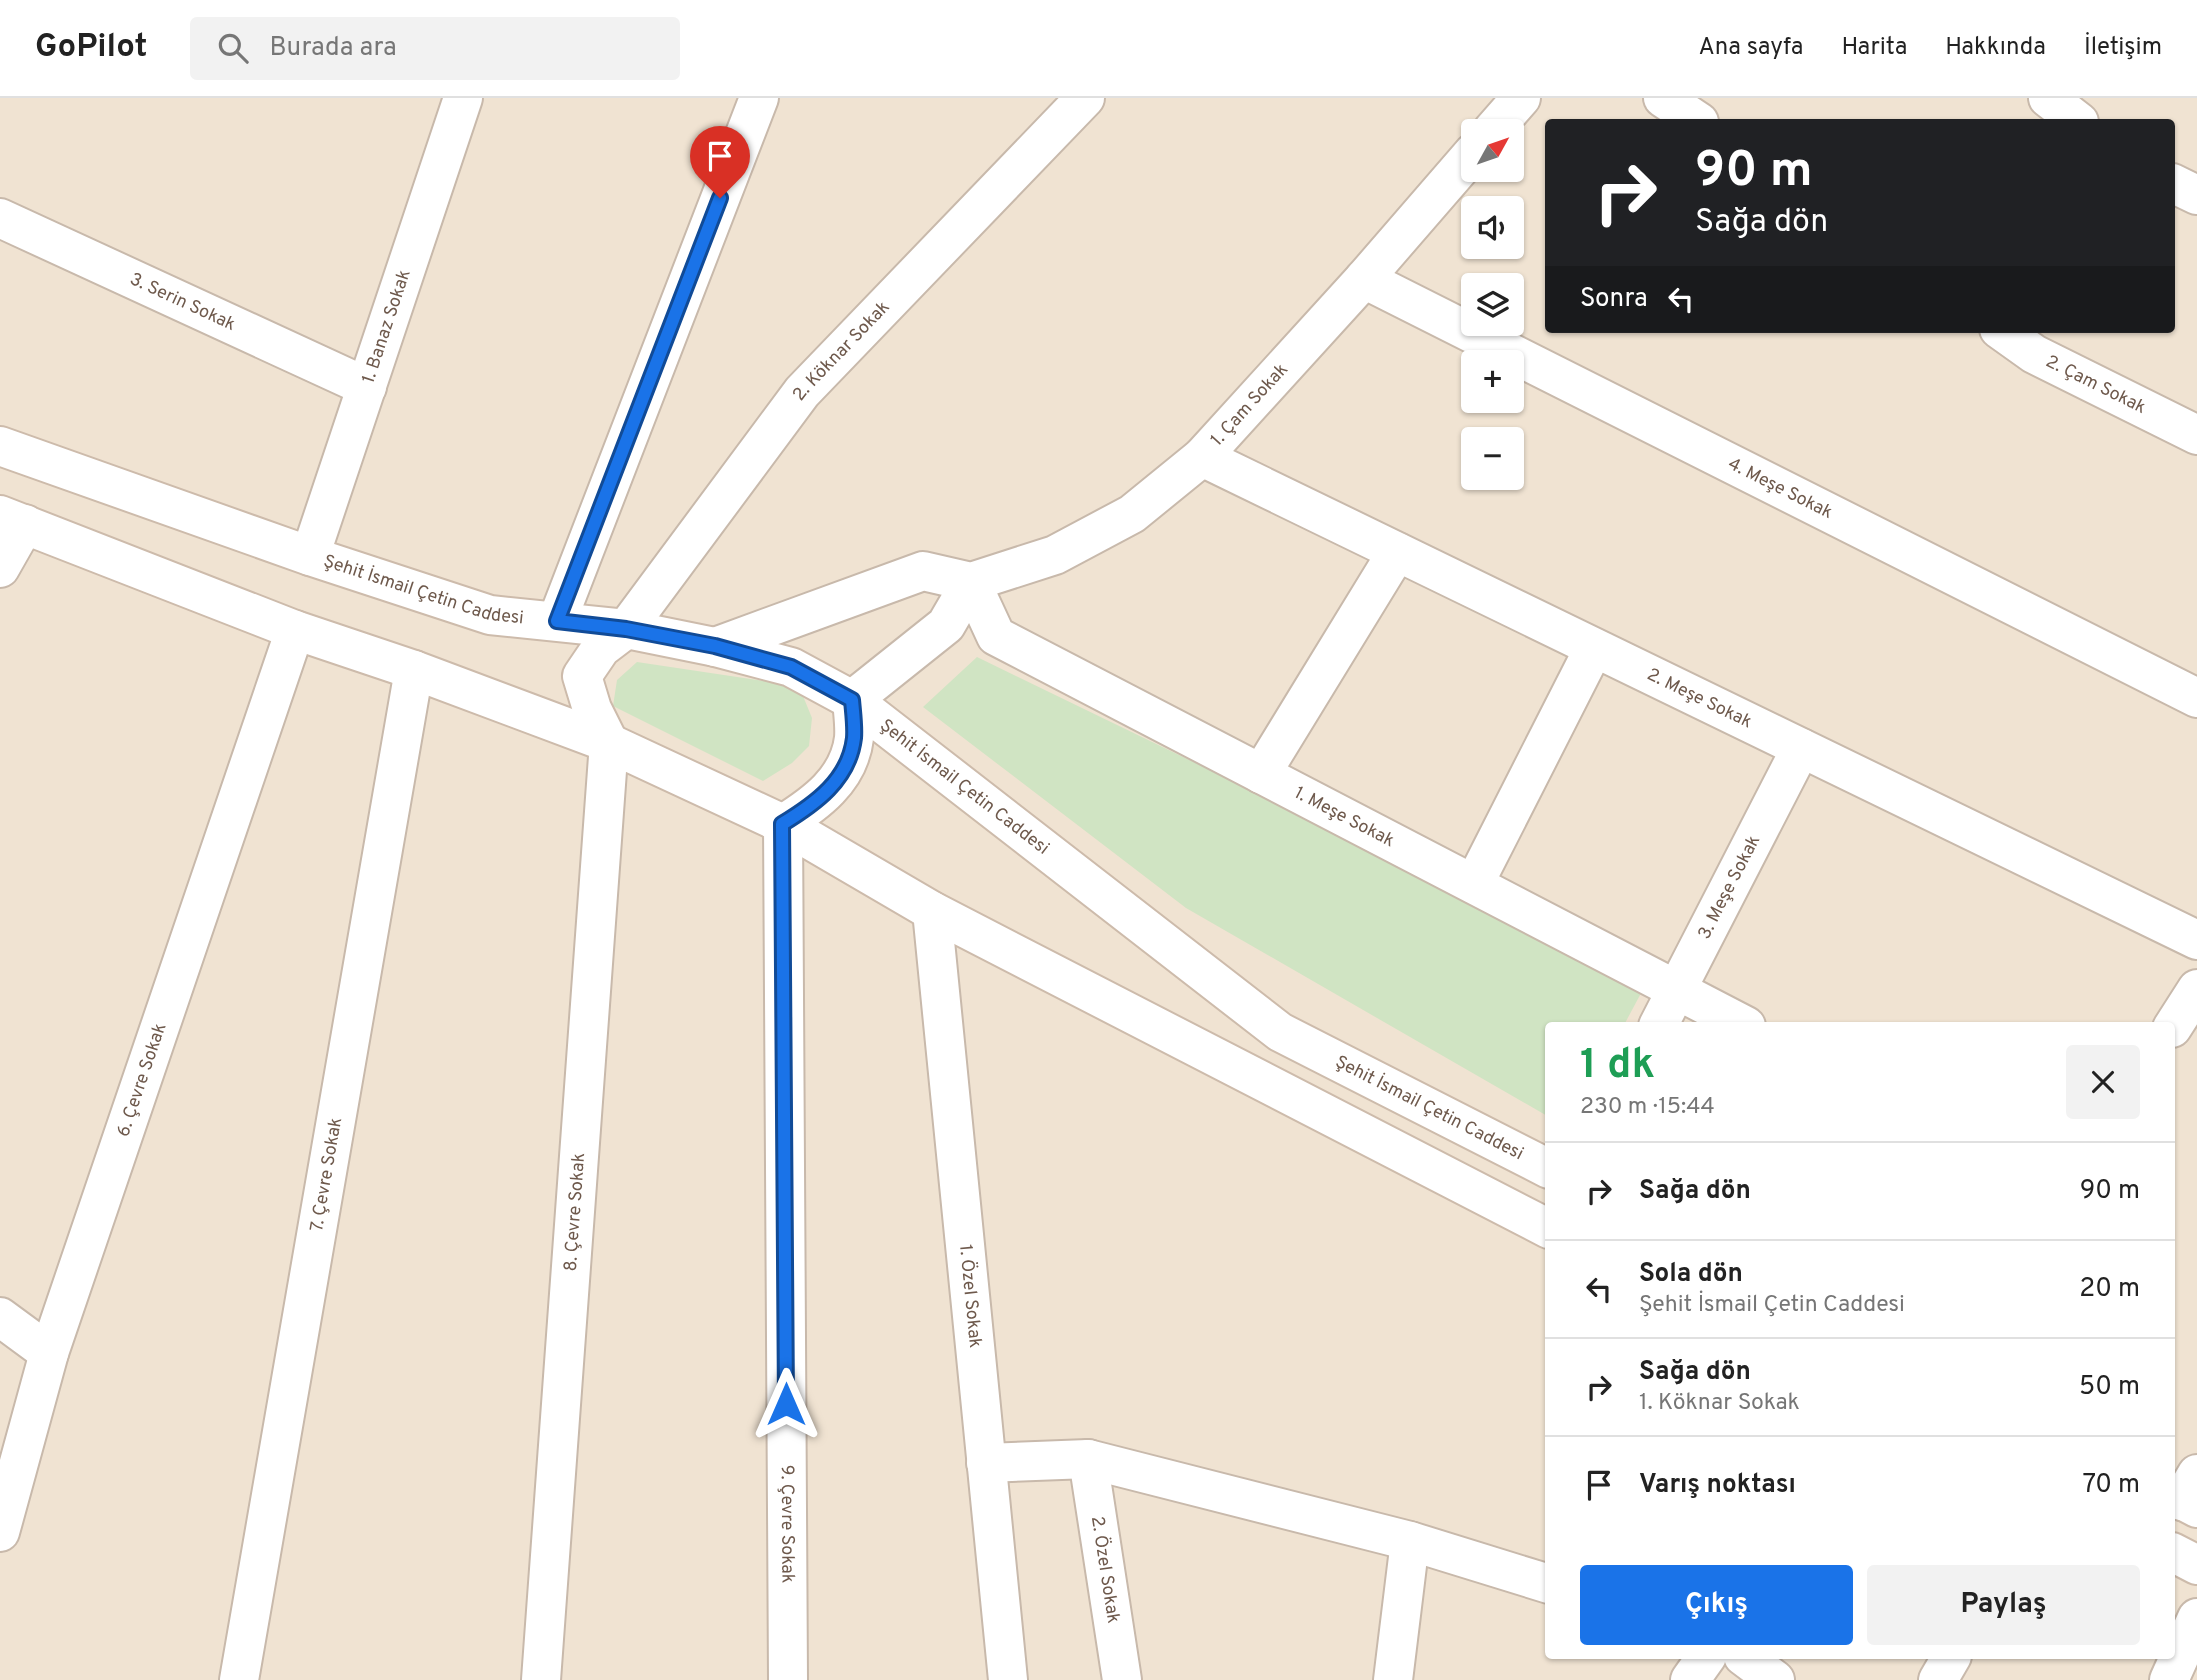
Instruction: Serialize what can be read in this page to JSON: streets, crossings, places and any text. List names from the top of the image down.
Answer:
{
  "streets": {
    "street": [
      "3. Serin Sokak",
      "1. Banaz Sokak",
      "2. Köknar Sokak",
      "2. Çam Sokak",
      "1. Çam Sokak",
      "4. Meşe Sokak",
      "Şehit İsmail Çetin Caddesi",
      "2. Meşe Sokak",
      "1. Meşe Sokak",
      "3. Meşe Sokak",
      "6. Çevre Sokak",
      "7. Çevre Sokak",
      "8. Çevre Sokak",
      "1. Özel Sokak",
      "9. Çevre Sokak",
      "2. Özel Sokak"
    ]
  },
  "crossings": [
    ["3. Serin Sokak", "1. Banaz Sokak"],
    ["1. Banaz Sokak", "Şehit İsmail Çetin Caddesi"],
    ["2. Köknar Sokak", "Şehit İsmail Çetin Caddesi"],
    ["2. Köknar Sokak", "8. Çevre Sokak"],
    ["1. Çam Sokak", "4. Meşe Sokak"],
    ["1. Çam Sokak", "2. Meşe Sokak"],
    ["1. Çam Sokak", "1. Meşe Sokak"],
    ["2. Meşe Sokak", "3. Meşe Sokak"],
    ["1. Meşe Sokak", "3. Meşe Sokak"]
  ],
  "north": "top right",
  "page": {
    "header": "GoPilot",
    "search": "Burada ara",
    "nav": [
      "Ana sayfa",
      "Harita",
      "Hakkında",
      "İletişim"
    ],
    "map_buttons": ["+", "−"],
    "turn": ["90 m", "Sağa dön"],
    "then": "Sonra",
    "heading": ["1 dk", "230 m · 15:44"],
    "list": [
      {
        "name": "Sağa dön",
        "value": "90 m"
      },
      {
        "name": "Sola dön",
        "note": "Şehit İsmail Çetin Caddesi",
        "value": "20 m"
      },
      {
        "name": "Sağa dön",
        "note": "1. Köknar Sokak",
        "value": "50 m"
      },
      {
        "name": "Varış noktası",
        "value": "70 m"
      }
    ],
    "buttons": ["Çıkış", "Paylaş"]
  }
}
